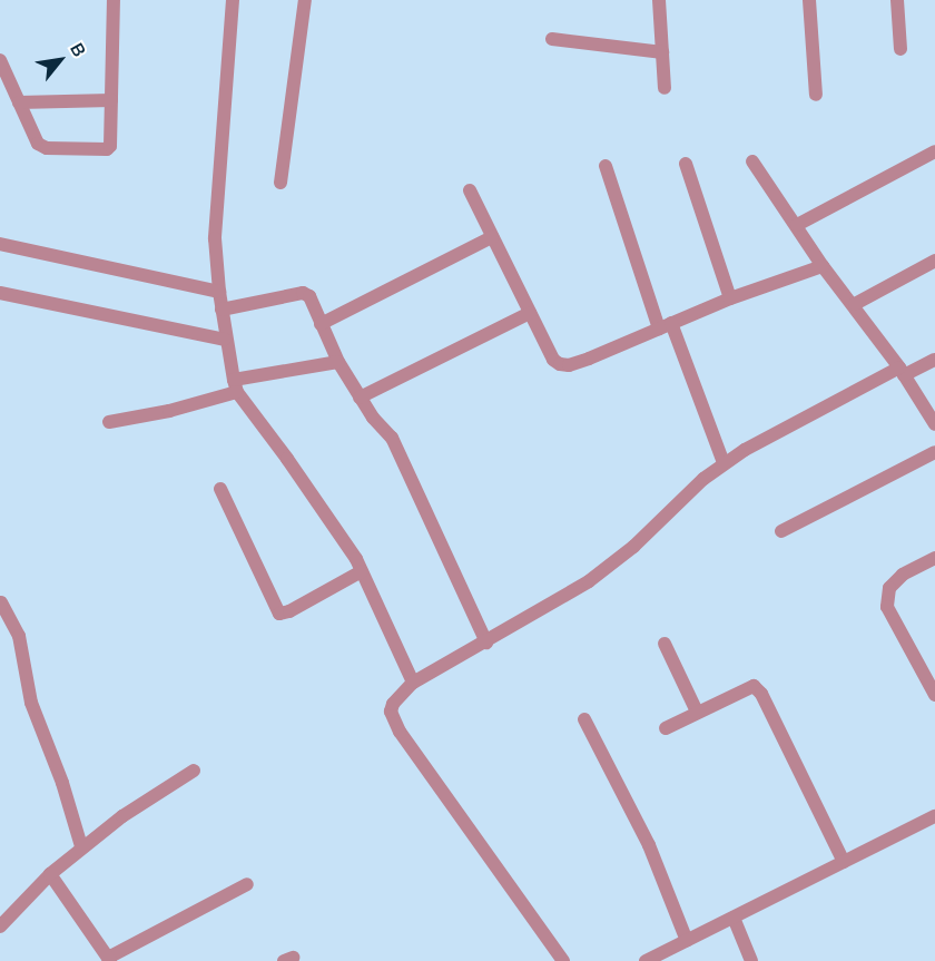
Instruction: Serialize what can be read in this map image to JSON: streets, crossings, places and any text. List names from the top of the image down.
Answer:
{
  "north": "top right"
}
